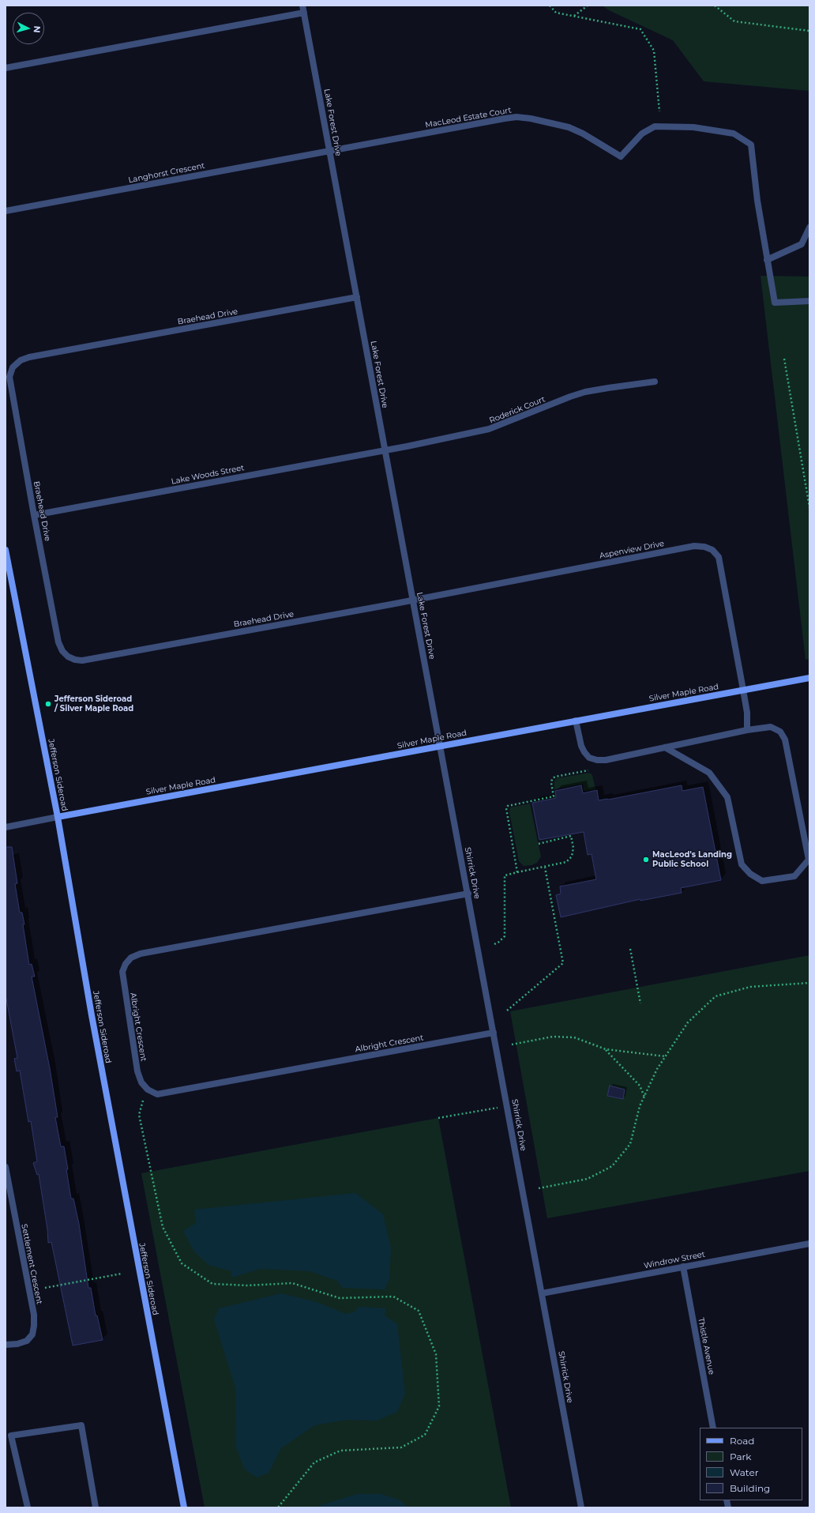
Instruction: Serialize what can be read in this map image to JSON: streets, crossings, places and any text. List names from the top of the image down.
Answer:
{
  "streets": {
    "street": [
      "MacLeod Estate Court",
      "Lake Forest Drive",
      "Langhorst Crescent",
      "Braehead Drive",
      "Roderick Court",
      "Lake Woods Street",
      "Aspenview Drive",
      "Silver Maple Road",
      "Jefferson Sideroad",
      "Shirrick Drive",
      "Albright Crescent",
      "Windrow Street",
      "Settlement Crescent",
      "Thistle Avenue"
    ]
  },
  "crossings": [
    ["MacLeod Estate Court", "Lake Forest Drive"],
    ["MacLeod Estate Court", "Langhorst Crescent"],
    ["Lake Forest Drive", "Langhorst Crescent"],
    ["Lake Forest Drive", "Braehead Drive"],
    ["Lake Forest Drive", "Roderick Court"],
    ["Lake Forest Drive", "Lake Woods Street"],
    ["Lake Forest Drive", "Aspenview Drive"],
    ["Lake Forest Drive", "Silver Maple Road"],
    ["Lake Forest Drive", "Shirrick Drive"],
    ["Braehead Drive", "Lake Woods Street"],
    ["Braehead Drive", "Aspenview Drive"],
    ["Roderick Court", "Lake Woods Street"],
    ["Aspenview Drive", "Silver Maple Road"],
    ["Silver Maple Road", "Jefferson Sideroad"],
    ["Silver Maple Road", "Shirrick Drive"],
    ["Shirrick Drive", "Albright Crescent"],
    ["Shirrick Drive", "Windrow Street"],
    ["Windrow Street", "Thistle Avenue"]
  ],
  "places": ["Jefferson Sideroad / Silver Maple Road", "MacLeod's Landing Public School"],
  "legend": [
    "Road",
    "Park",
    "Water",
    "Building"
  ],
  "north": "right"
}
